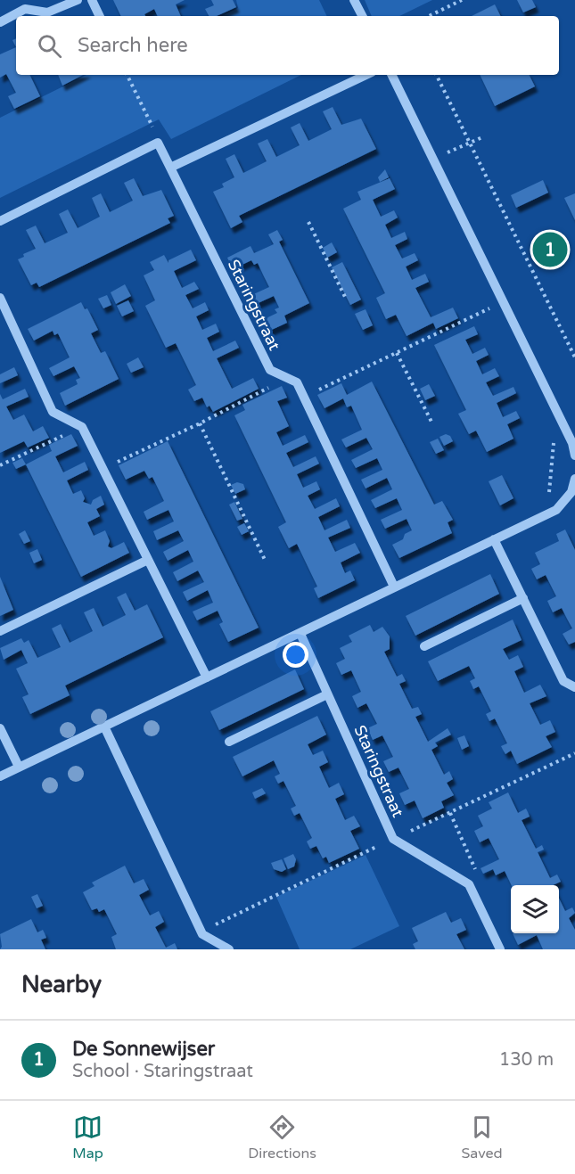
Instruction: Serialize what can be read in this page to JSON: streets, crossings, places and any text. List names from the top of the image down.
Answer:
{
  "streets": {
    "street": ["Staringstraat"]
  },
  "page": {
    "search": "Search here",
    "pins": "1",
    "heading": "Nearby",
    "list": [
      {
        "mark": "1",
        "name": "De Sonnewijser",
        "note": "School · Staringstraat",
        "value": "130 m"
      }
    ],
    "nav": ["Map", "Directions", "Saved"]
  }
}
